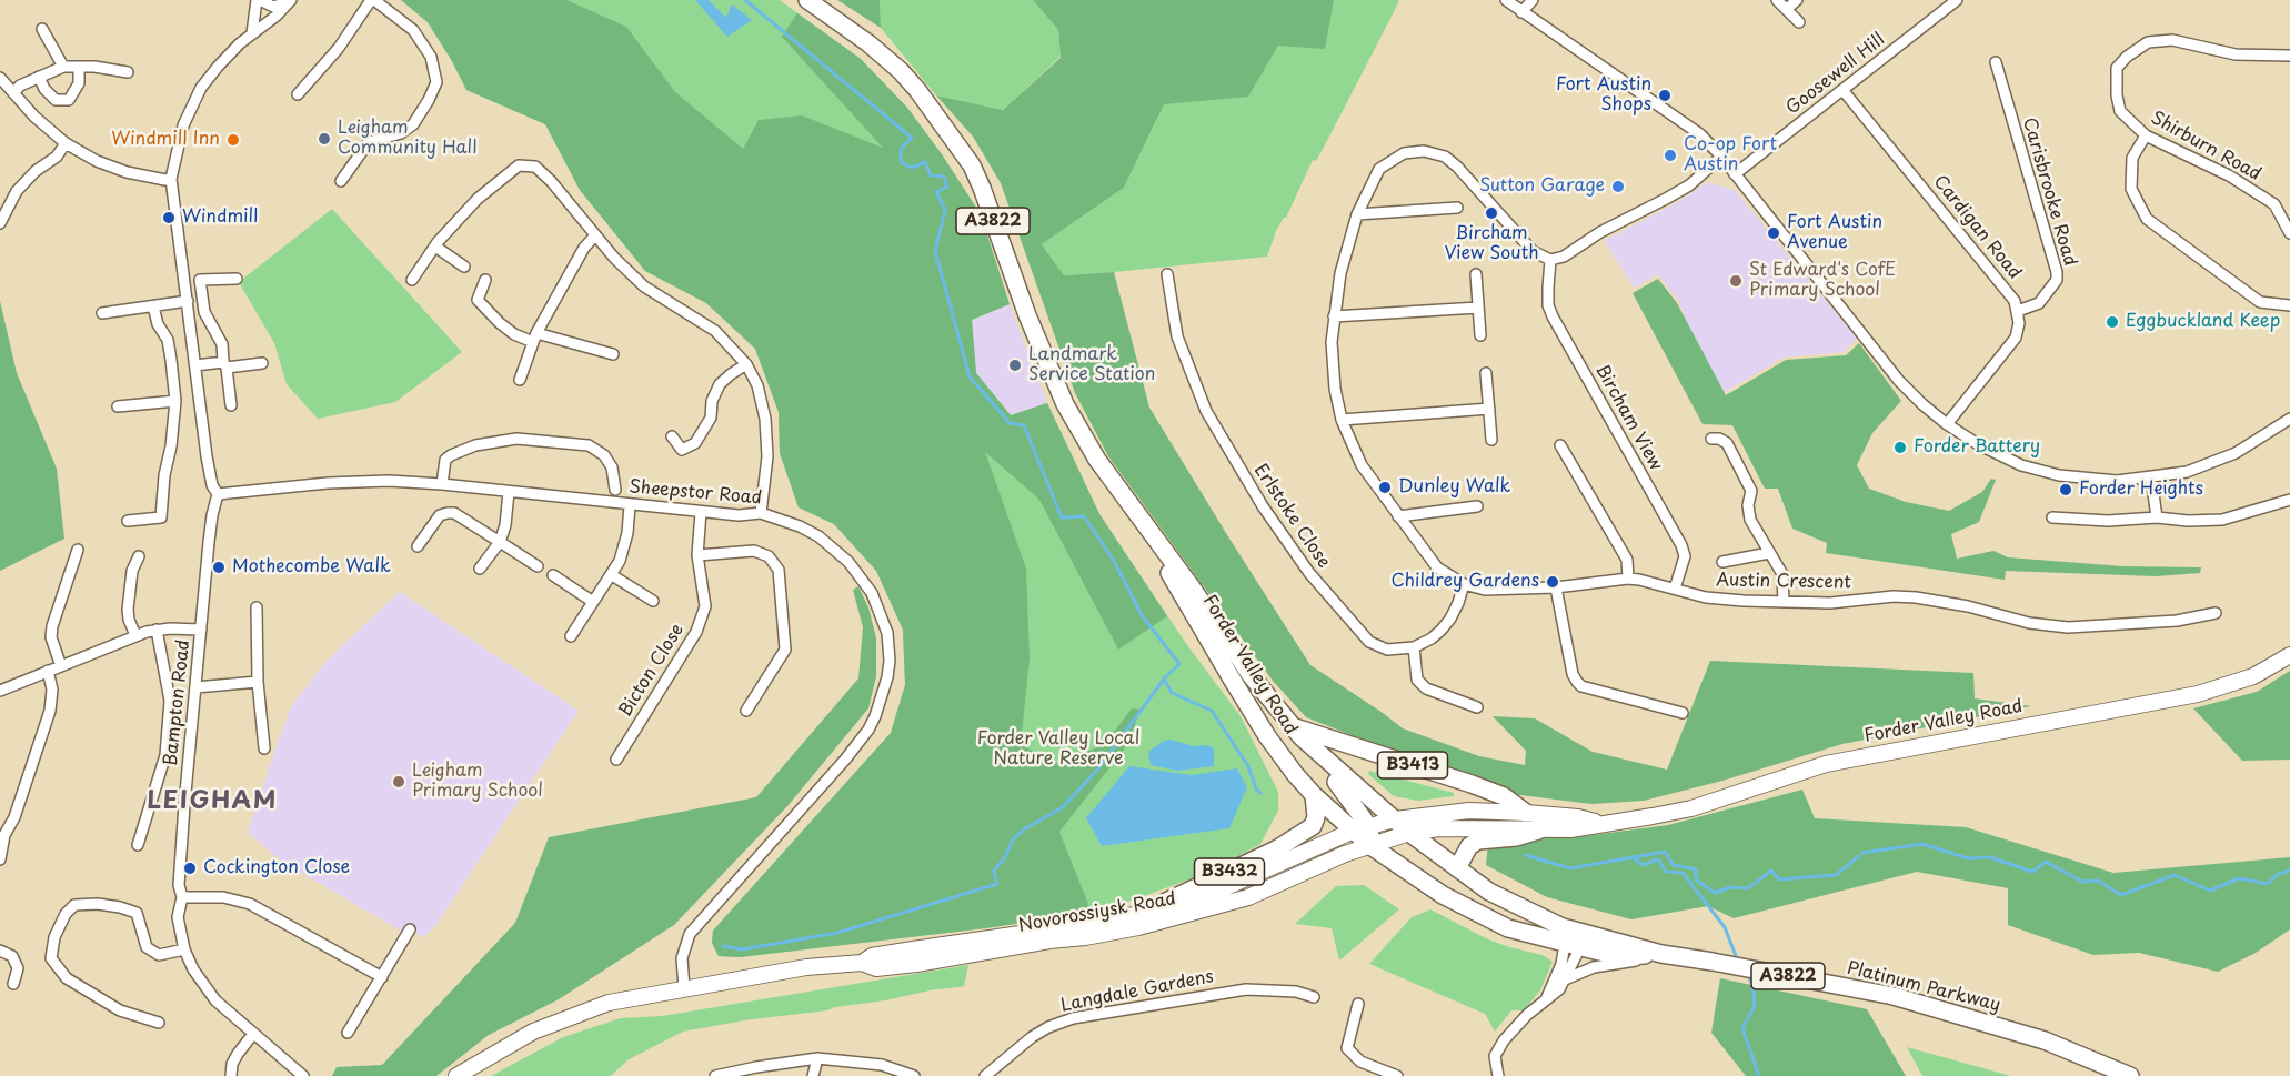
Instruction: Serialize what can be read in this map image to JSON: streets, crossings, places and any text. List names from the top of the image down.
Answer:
{
  "streets": {
    "main road": [
      "A3822",
      "Forder Valley Road",
      "B3413",
      "B3432",
      "Novorossiysk Road",
      "Platinum Parkway"
    ],
    "street": [
      "Goosewell Hill",
      "Shirburn Road",
      "Carisbrooke Road",
      "Cardigan Road",
      "Bircham View",
      "Sheepstor Road",
      "Erlstoke Close",
      "Austin Crescent",
      "Bicton Close",
      "Bampton Road",
      "Langdale Gardens"
    ]
  },
  "crossings": [
    ["Goosewell Hill", "Cardigan Road"],
    ["Carisbrooke Road", "Cardigan Road"],
    ["Bircham View", "Austin Crescent"],
    ["Sheepstor Road", "Bicton Close"],
    ["Sheepstor Road", "Bampton Road"],
    ["Sheepstor Road", "Novorossiysk Road"],
    ["Forder Valley Road", "B3413"],
    ["Forder Valley Road", "B3432"],
    ["Forder Valley Road", "Novorossiysk Road"],
    ["Forder Valley Road", "Platinum Parkway"],
    ["B3432", "Novorossiysk Road"],
    ["Novorossiysk Road", "Platinum Parkway"]
  ],
  "districts": ["LEIGHAM"],
  "parks": ["Forder Valley Local Nature Reserve"],
  "places": [
    "Fort Austin Shops",
    "Leigham Community Hall",
    "Windmill Inn",
    "Co-op Fort Austin",
    "Sutton Garage",
    "Bircham View South",
    "Windmill",
    "Fort Austin Avenue",
    "St Edward's CofE Primary School",
    "Eggbuckland Keep",
    "Landmark Service Station",
    "Forder Battery",
    "Dunley Walk",
    "Forder Heights",
    "Mothecombe Walk",
    "Childrey Gardens",
    "Leigham Primary School",
    "Cockington Close"
  ]
}
